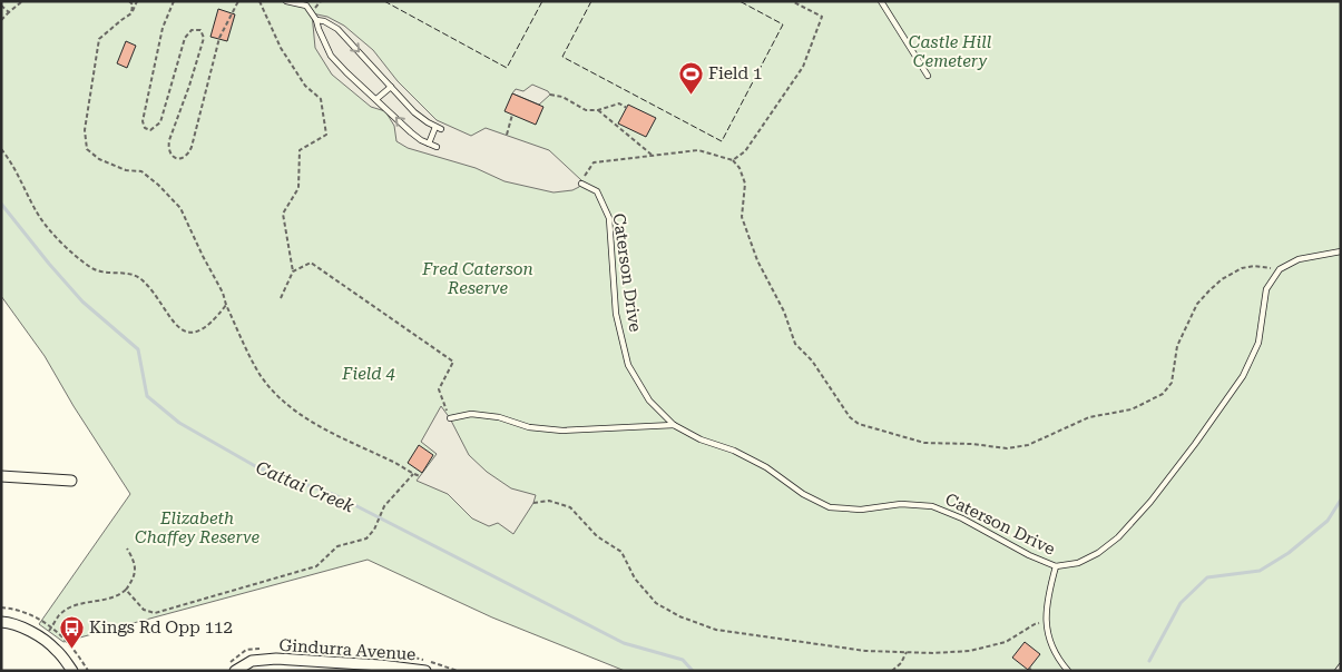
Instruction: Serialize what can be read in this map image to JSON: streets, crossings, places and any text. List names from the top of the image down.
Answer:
{
  "streets": {
    "street": ["Gindurra Avenue"],
    "lane": ["Caterson Drive"]
  },
  "water": ["Cattai Creek"],
  "parks": [
    "Castle Hill Cemetery",
    "Fred Caterson Reserve",
    "Field 4",
    "Elizabeth Chaffey Reserve"
  ],
  "places": {
    "sports": ["Field 1"],
    "bus stop": ["Kings Rd Opp 112"]
  }
}
